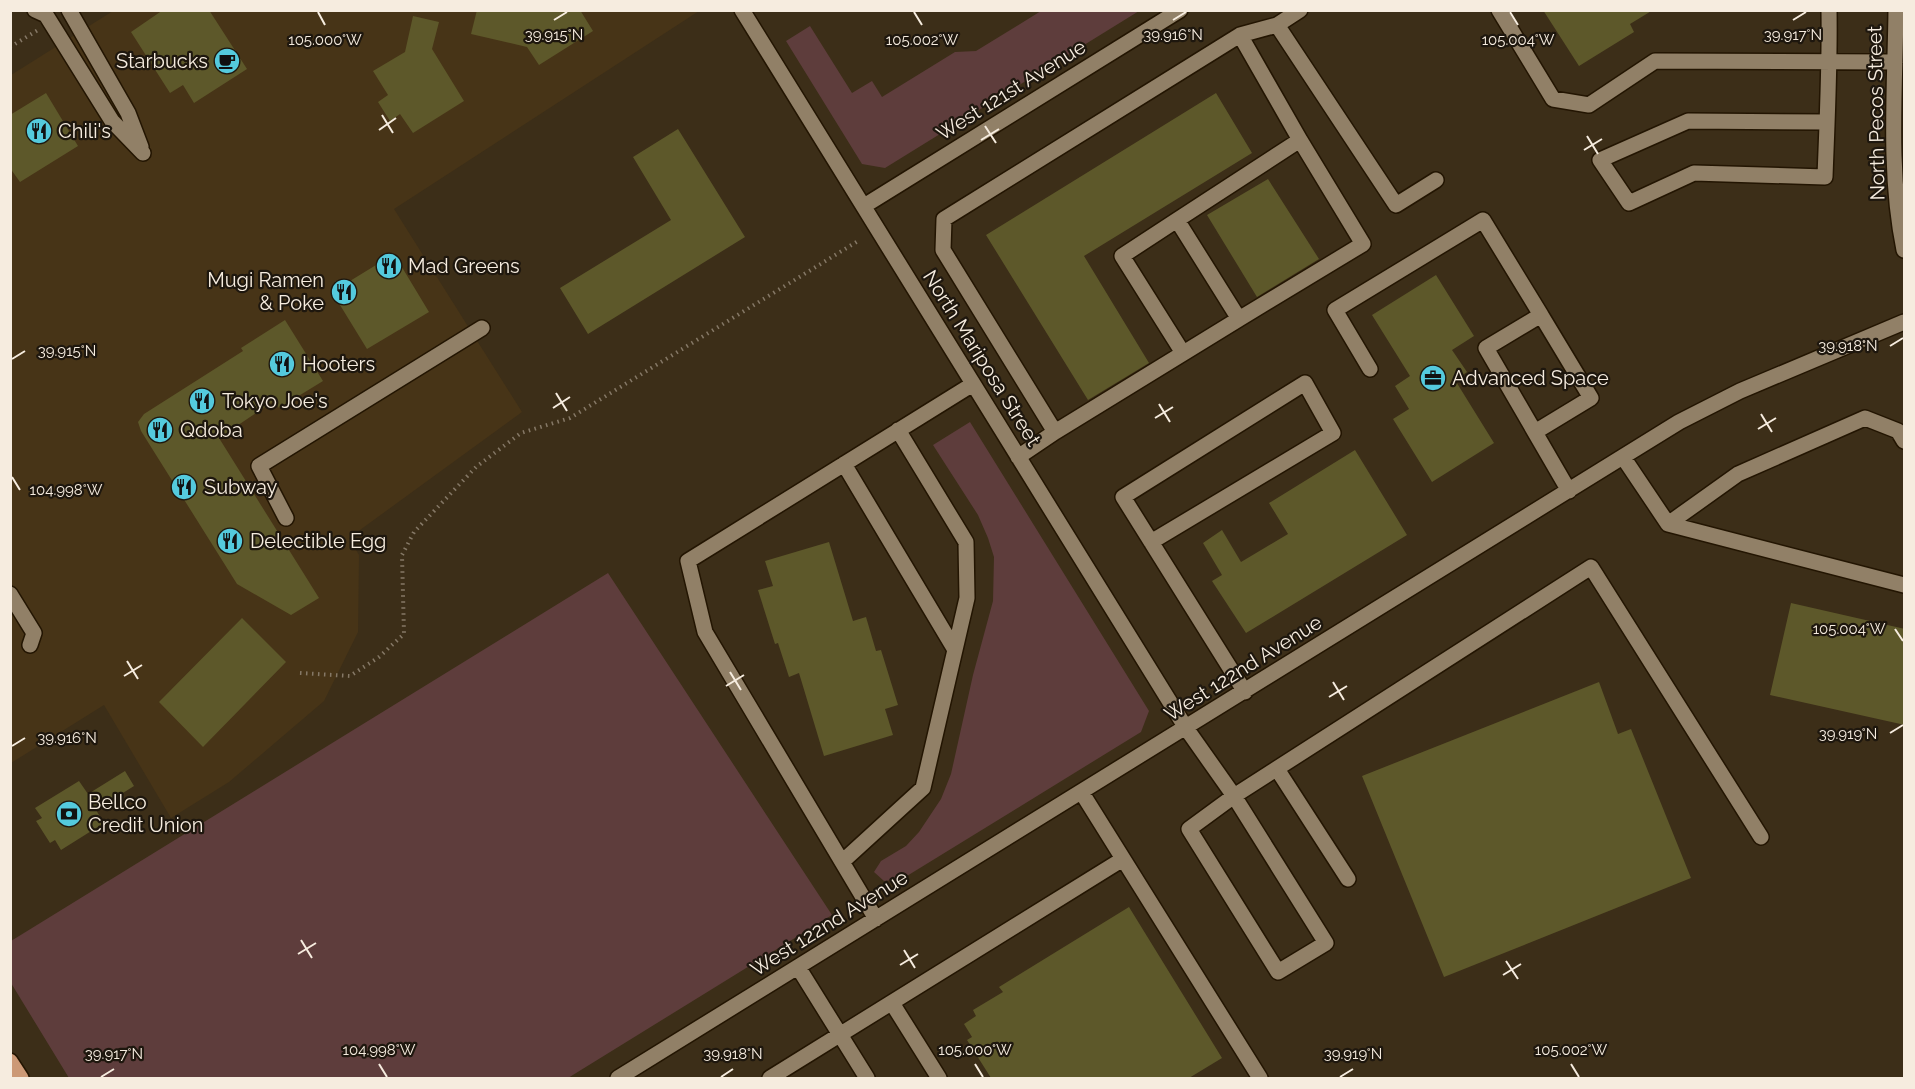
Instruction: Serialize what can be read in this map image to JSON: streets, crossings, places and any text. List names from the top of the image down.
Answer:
{
  "streets": {
    "street": [
      "West 121st Avenue",
      "North Pecos Street",
      "North Mariposa Street",
      "West 122nd Avenue"
    ]
  },
  "crossings": [
    ["West 121st Avenue", "North Mariposa Street"],
    ["North Mariposa Street", "West 122nd Avenue"]
  ],
  "places": {
    "cafe": ["Starbucks"],
    "restaurant": [
      "Chili's",
      "Mad Greens",
      "Mugi Ramen & Poke",
      "Hooters",
      "Tokyo Joe's",
      "Qdoba",
      "Subway",
      "Delectible Egg"
    ],
    "office": ["Advanced Space"],
    "bank": ["Bellco Credit Union"]
  },
  "coordinates": [
    "39.915°N",
    "39.917°N",
    "39.916°N",
    "105.000°W",
    "105.002°W",
    "105.004°W",
    "39.918°N",
    "104.998°W",
    "39.919°N"
  ]
}
